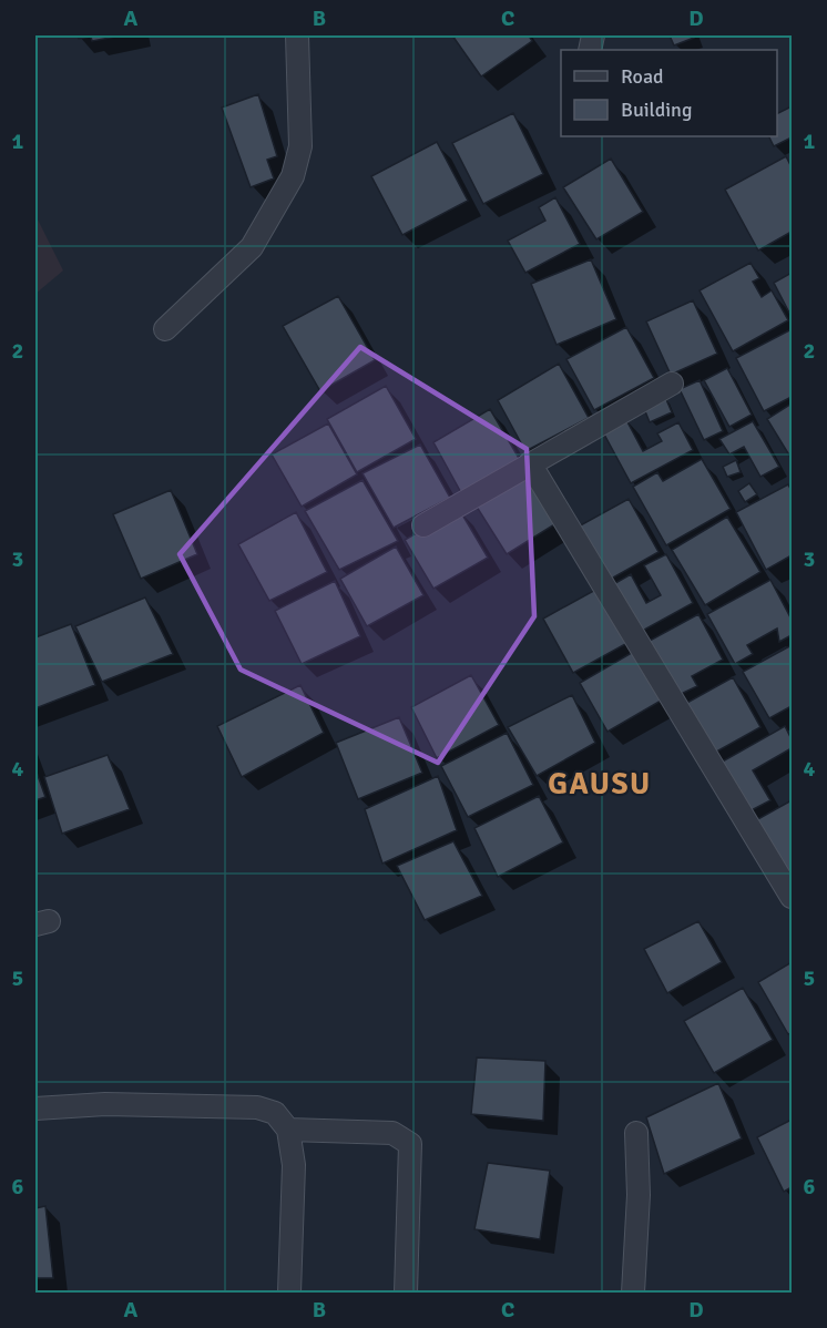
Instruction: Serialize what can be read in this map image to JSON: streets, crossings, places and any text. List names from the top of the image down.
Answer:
{
  "districts": ["GAUSU"],
  "legend": ["Road", "Building"],
  "grid": {
    "columns": [
      "A",
      "B",
      "C",
      "D"
    ],
    "rows": [
      "1",
      "2",
      "3",
      "4",
      "5",
      "6"
    ]
  }
}
